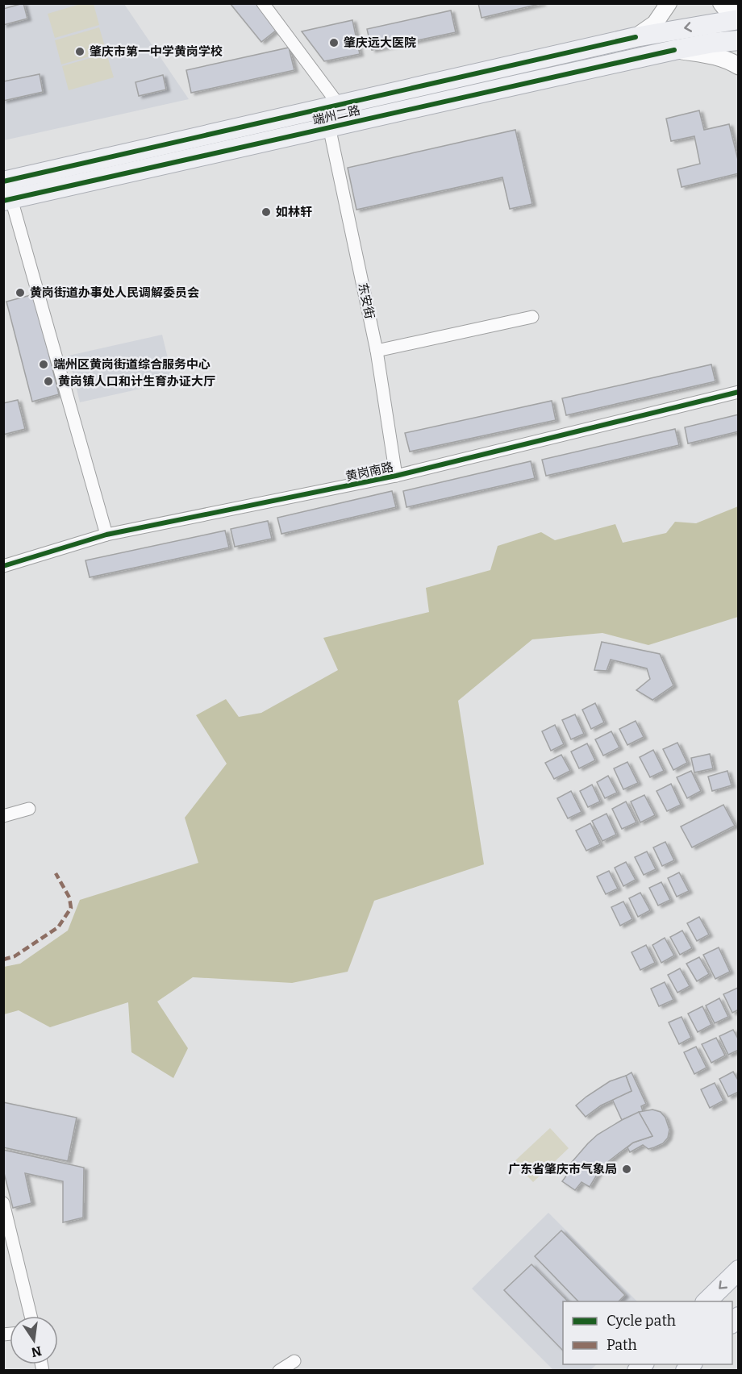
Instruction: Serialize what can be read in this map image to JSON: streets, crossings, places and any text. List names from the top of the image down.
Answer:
{
  "streets": {
    "main road": ["端州二路"],
    "street": ["东安街", "黄岗南路"]
  },
  "crossings": [
    ["端州二路", "东安街"],
    ["东安街", "黄岗南路"]
  ],
  "places": [
    "肇庆远大医院",
    "肇庆市第一中学黄岗学校",
    "如林轩",
    "黄岗街道办事处人民调解委员会",
    "端州区黄岗街道综合服务中心",
    "黄岗镇人口和计生育办证大厅",
    "广东省肇庆市气象局"
  ],
  "legend": ["Cycle path", "Path"],
  "north": "bottom"
}
